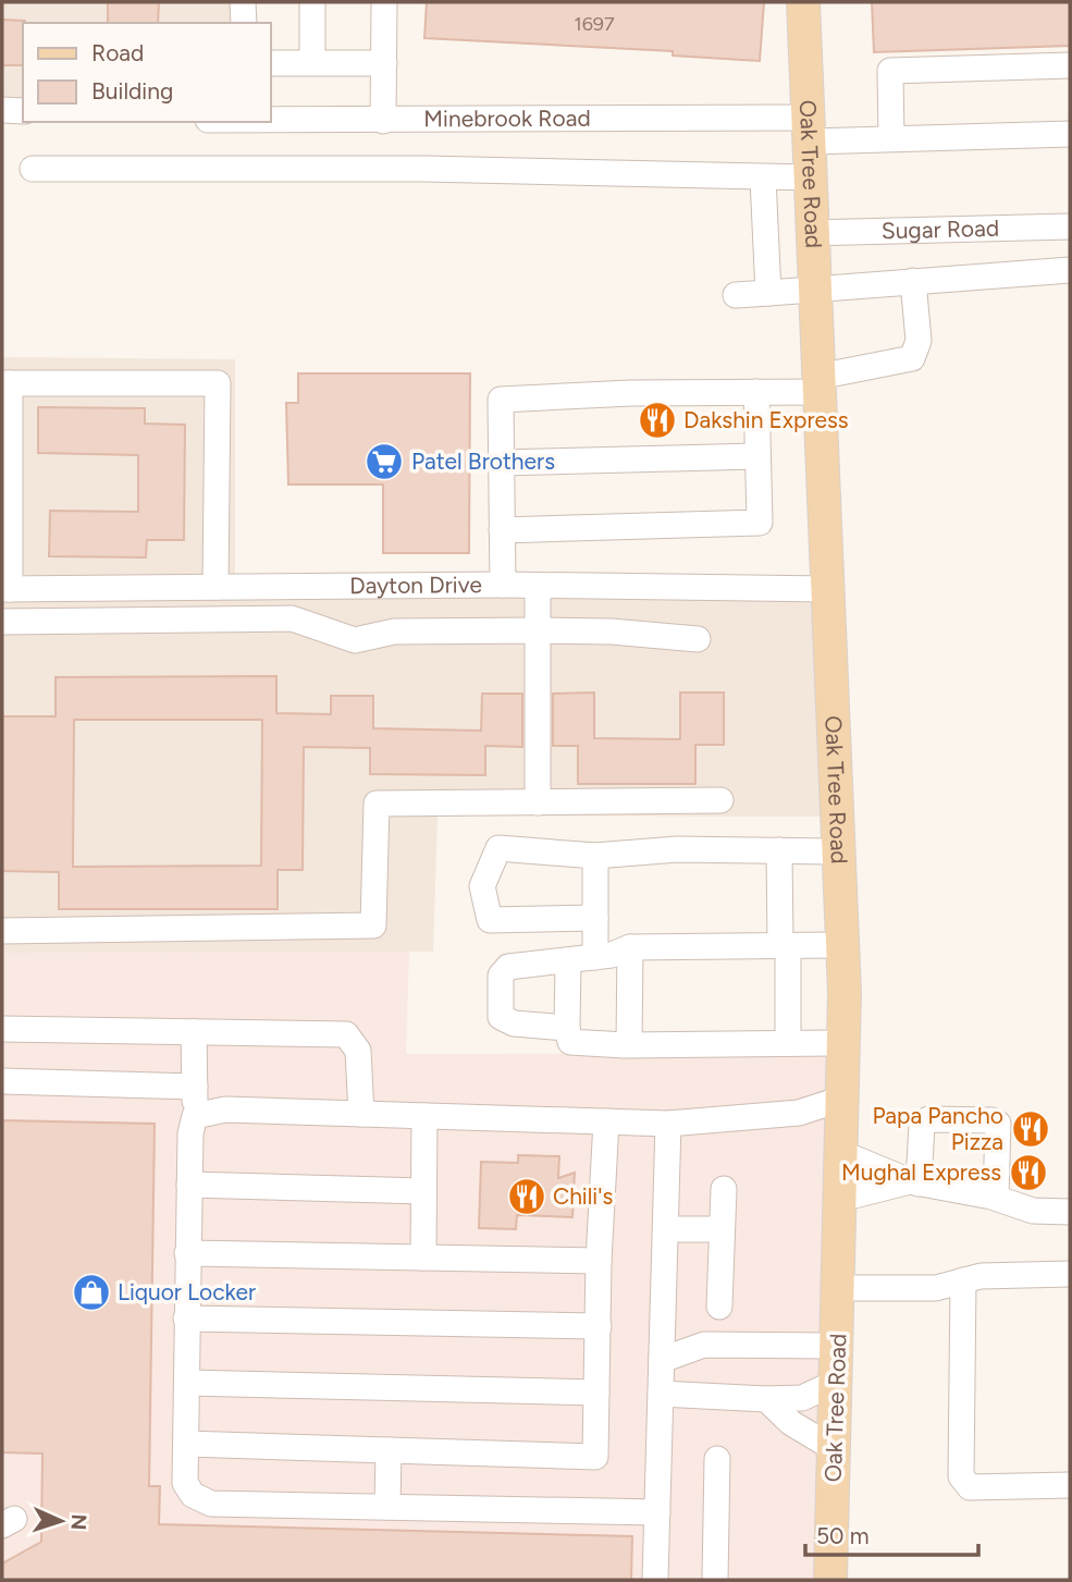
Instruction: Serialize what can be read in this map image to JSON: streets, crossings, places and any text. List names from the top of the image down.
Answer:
{
  "streets": {
    "main road": ["Oak Tree Road"],
    "street": ["Minebrook Road", "Sugar Road", "Dayton Drive"]
  },
  "crossings": [
    ["Minebrook Road", "Oak Tree Road"],
    ["Oak Tree Road", "Sugar Road"],
    ["Oak Tree Road", "Dayton Drive"]
  ],
  "places": {
    "restaurant": [
      "Dakshin Express",
      "Papa Pancho Pizza",
      "Mughal Express",
      "Chili's"
    ],
    "supermarket": ["Patel Brothers"],
    "shop": ["Liquor Locker"]
  },
  "house_numbers": ["1697"],
  "legend": ["Road", "Building"],
  "scale_bar": "50 m",
  "north": "right"
}
